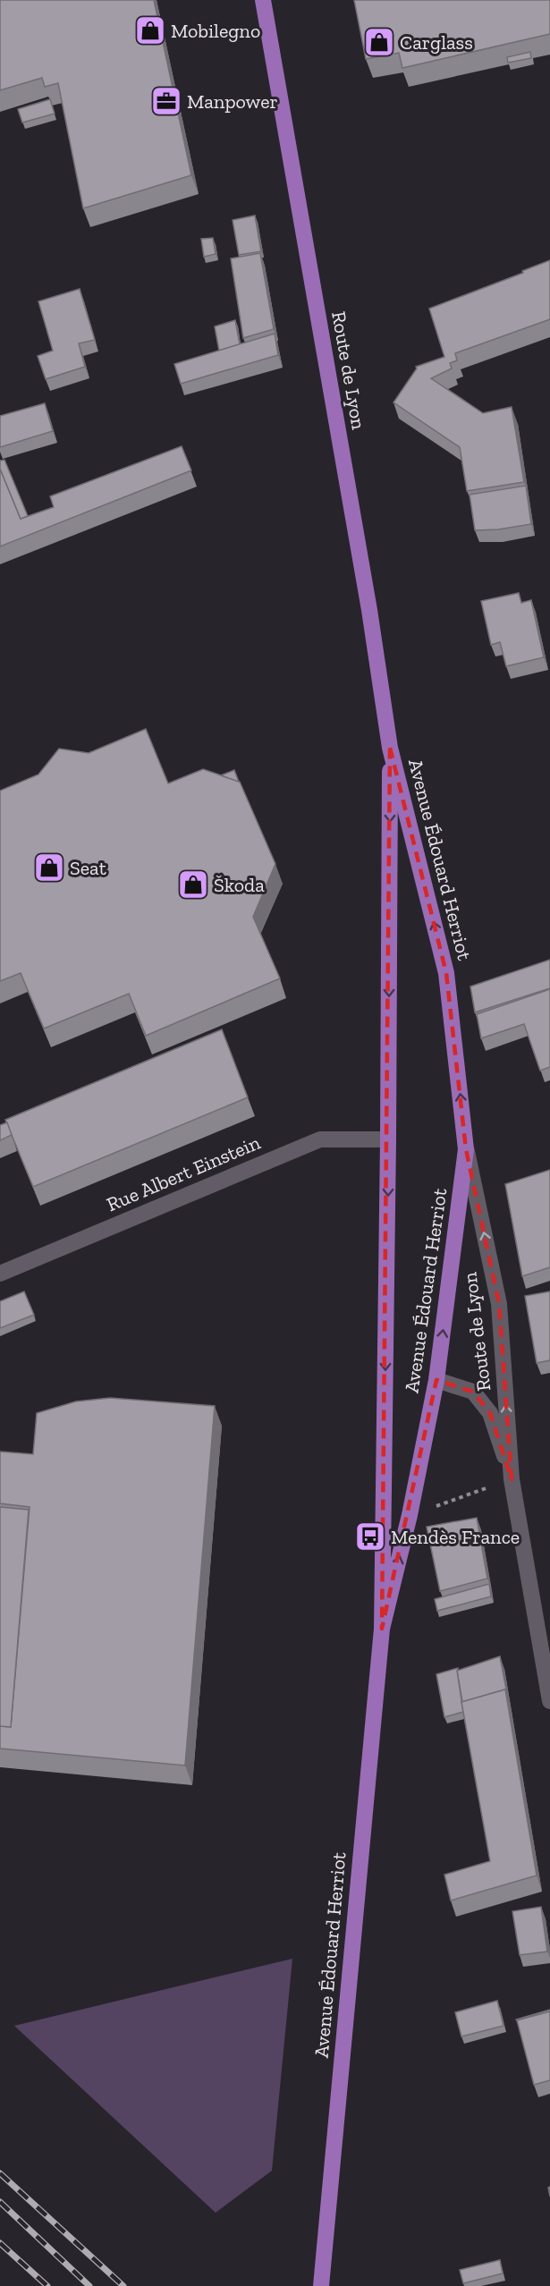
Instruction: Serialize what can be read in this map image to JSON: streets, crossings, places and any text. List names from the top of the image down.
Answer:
{
  "streets": {
    "main road": ["Route de Lyon", "Avenue Édouard Herriot"],
    "street": ["Rue Albert Einstein"]
  },
  "crossings": [
    ["Route de Lyon", "Avenue Édouard Herriot"],
    ["Avenue Édouard Herriot", "Rue Albert Einstein"]
  ],
  "places": {
    "shop": [
      "Mobilegno",
      "Carglass",
      "Seat",
      "Škoda"
    ],
    "office": ["Manpower"],
    "bus stop": ["Mendès France"]
  }
}
